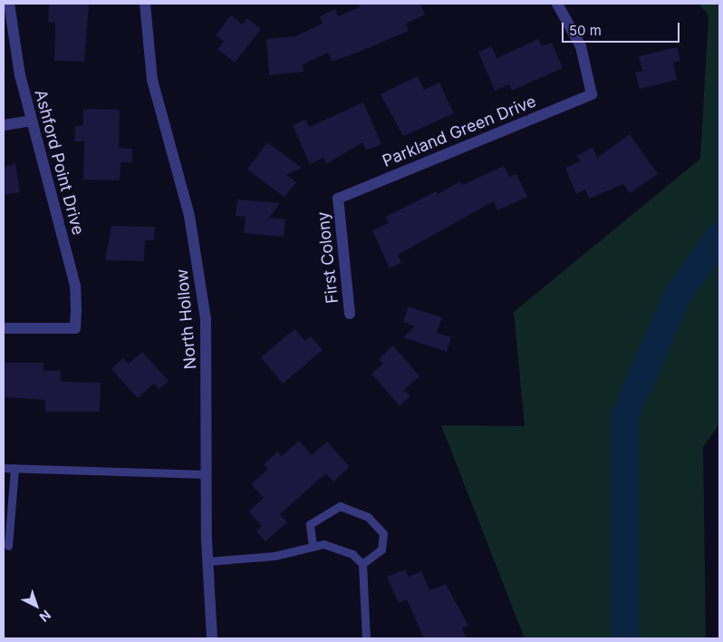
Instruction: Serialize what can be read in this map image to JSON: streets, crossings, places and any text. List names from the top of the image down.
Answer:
{
  "streets": {
    "street": [
      "Parkland Green Drive",
      "Ashford Point Drive",
      "First Colony",
      "North Hollow"
    ]
  },
  "crossings": [
    ["Parkland Green Drive", "First Colony"]
  ],
  "scale_bar": "50 m",
  "north": "bottom right"
}
